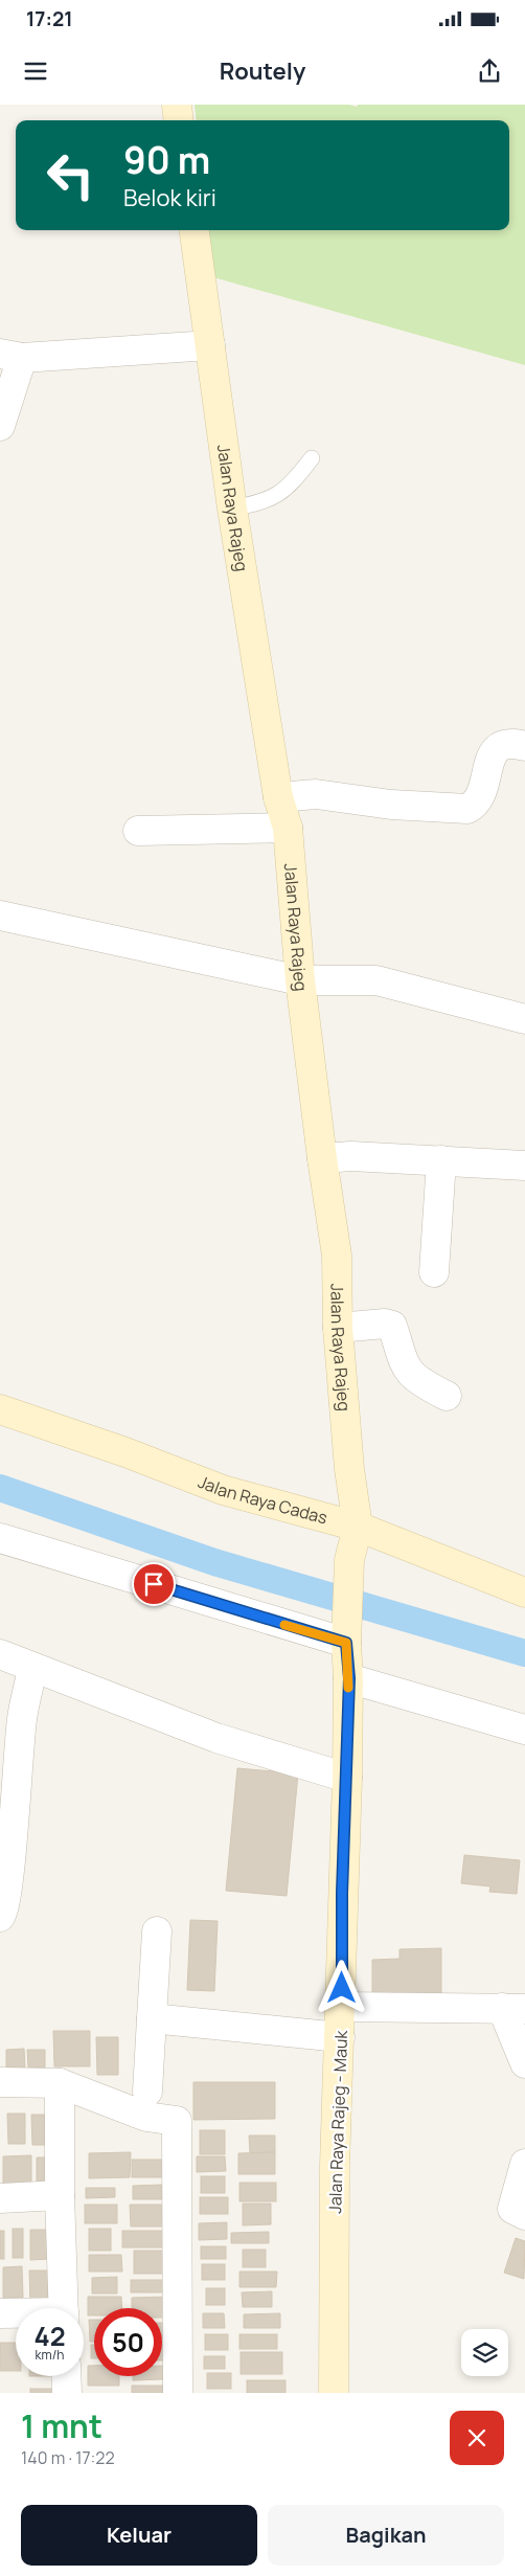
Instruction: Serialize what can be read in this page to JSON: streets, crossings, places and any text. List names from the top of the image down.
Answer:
{
  "streets": {
    "main road": ["Jalan Raya Rajeg", "Jalan Raya Cadas", "Jalan Raya Rajeg - Mauk"]
  },
  "crossings": [
    ["Jalan Raya Rajeg", "Jalan Raya Cadas"],
    ["Jalan Raya Rajeg", "Jalan Raya Rajeg - Mauk"]
  ],
  "page": {
    "status": "17:21",
    "header": "Routely",
    "turn": ["90 m", "Belok kiri"],
    "speed": "42 km/h",
    "limit": "50",
    "heading": ["1 mnt", "140 m · 17:22"],
    "buttons": ["Keluar", "Bagikan"]
  }
}
